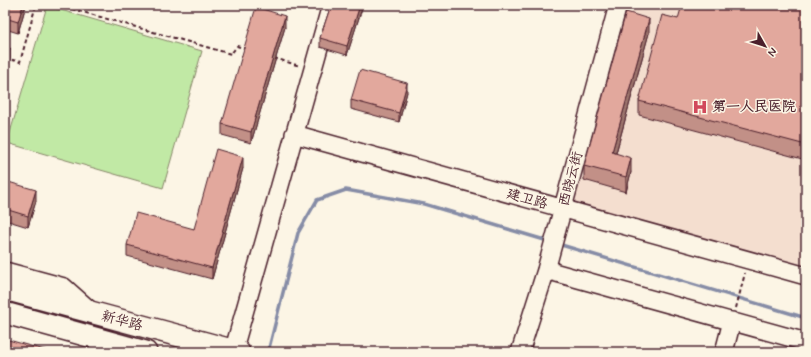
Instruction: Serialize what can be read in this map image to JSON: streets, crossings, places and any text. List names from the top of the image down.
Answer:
{
  "streets": {
    "main road": ["新华路"],
    "street": ["西晓云街", "建卫路"]
  },
  "crossings": [
    ["西晓云街", "建卫路"]
  ],
  "places": {
    "hospital": ["第一人民医院"]
  },
  "north": "bottom right"
}
